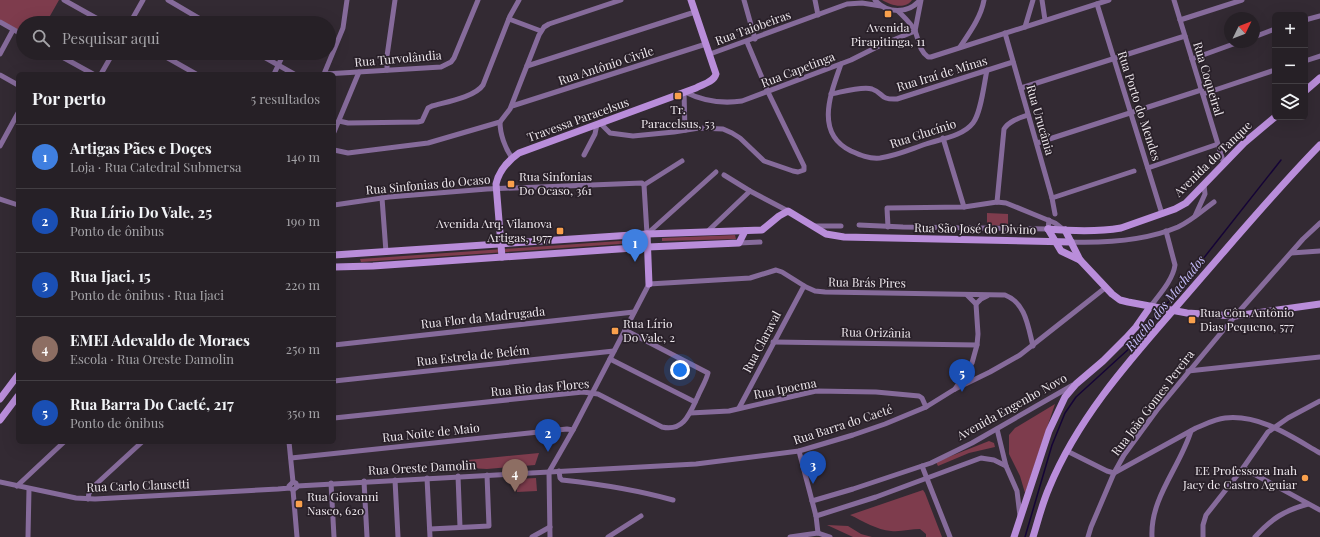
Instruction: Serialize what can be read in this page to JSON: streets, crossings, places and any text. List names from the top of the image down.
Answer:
{
  "streets": {
    "main road": [
      "Travessa Paracelsus",
      "Avenida do Tanque",
      "Rua São José do Divino",
      "Avenida Engenho Novo"
    ],
    "street": [
      "Rua Taiobeiras",
      "Rua Turvolândia",
      "Rua Antônio Civile",
      "Rua Capetinga",
      "Rua Iraí de Minas",
      "Rua Coqueiral",
      "Rua Porto do Mendes",
      "Rua Urucânia",
      "Rua Glucínio",
      "Rua Sinfonias do Ocaso",
      "Rua Brás Pires",
      "Rua Flor da Madrugada",
      "Rua Orizânia",
      "Rua Claraval",
      "Rua Estrela de Belém",
      "Rua Rio das Flores",
      "Rua Ipoema",
      "Rua João Gomes Pereira",
      "Rua Barra do Caeté",
      "Rua Noite de Maio",
      "Rua Oreste Damolin",
      "Rua Carlo Clausetti"
    ]
  },
  "crossings": [
    ["Rua Taiobeiras", "Travessa Paracelsus"],
    ["Rua Capetinga", "Travessa Paracelsus"],
    ["Rua Iraí de Minas", "Rua Urucânia"],
    ["Rua Iraí de Minas", "Rua Glucínio"],
    ["Rua Coqueiral", "Avenida do Tanque"],
    ["Rua Porto do Mendes", "Avenida do Tanque"],
    ["Travessa Paracelsus", "Rua Sinfonias do Ocaso"],
    ["Avenida do Tanque", "Rua São José do Divino"],
    ["Rua São José do Divino", "Rua João Gomes Pereira"],
    ["Rua São José do Divino", "Avenida Engenho Novo"],
    ["Rua São José do Divino", "Rua Barra do Caeté"],
    ["Rua Brás Pires", "Rua Claraval"],
    ["Rua Brás Pires", "Rua Barra do Caeté"],
    ["Rua Orizânia", "Rua Claraval"],
    ["Rua Claraval", "Rua Ipoema"],
    ["Rua Rio das Flores", "Rua Ipoema"],
    ["Rua Ipoema", "Rua Barra do Caeté"],
    ["Rua Barra do Caeté", "Rua Oreste Damolin"],
    ["Rua Oreste Damolin", "Rua Carlo Clausetti"]
  ],
  "water": ["Riacho dos Machados"],
  "places": {
    "transit": [
      "Avenida Pirapitinga, 11",
      "Tr. Paracelsus, 53",
      "Rua Sinfonias Do Ocaso, 361",
      "Avenida Arq. Vilanova Artigas, 1977",
      "Rua Côn. Antônio Dias Pequeno, 577",
      "Rua Lírio Do Vale, 2",
      "Rua Giovanni Nasco, 620"
    ],
    "other": ["EE Professora Inah Jacy de Castro Aguiar"]
  },
  "north": "top right",
  "page": {
    "map_buttons": ["+", "−"],
    "search": "Pesquisar aqui",
    "heading": ["Por perto", "5 resultados"],
    "list": [
      {
        "mark": "1",
        "name": "Artigas Pães e Doçes",
        "note": "Loja · Rua Catedral Submersa",
        "value": "140 m"
      },
      {
        "mark": "2",
        "name": "Rua Lírio Do Vale, 25",
        "note": "Ponto de ônibus",
        "value": "190 m"
      },
      {
        "mark": "3",
        "name": "Rua Ijaci, 15",
        "note": "Ponto de ônibus · Rua Ijaci",
        "value": "220 m"
      },
      {
        "mark": "4",
        "name": "EMEI Adevaldo de Moraes",
        "note": "Escola · Rua Oreste Damolin",
        "value": "250 m"
      },
      {
        "mark": "5",
        "name": "Rua Barra Do Caeté, 217",
        "note": "Ponto de ônibus",
        "value": "350 m"
      }
    ],
    "pins": [
      "1",
      "5",
      "2",
      "3",
      "4"
    ]
  }
}
